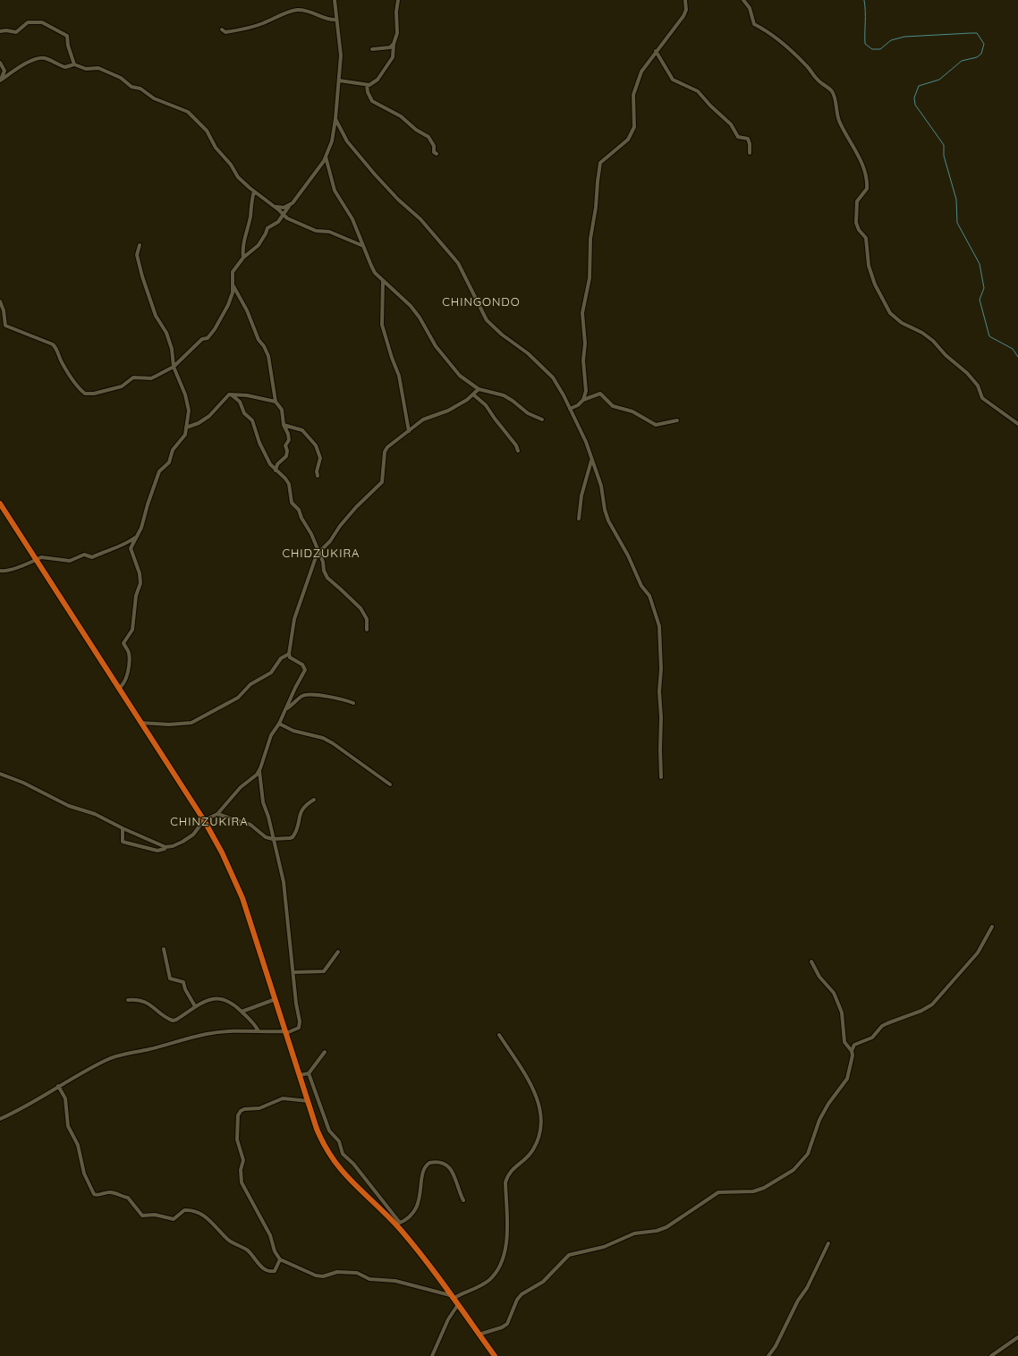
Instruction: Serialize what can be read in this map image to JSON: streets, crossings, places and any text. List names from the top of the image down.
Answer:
{
  "districts": ["CHINGONDO", "CHIDZUKIRA", "CHINZUKIRA"]
}
